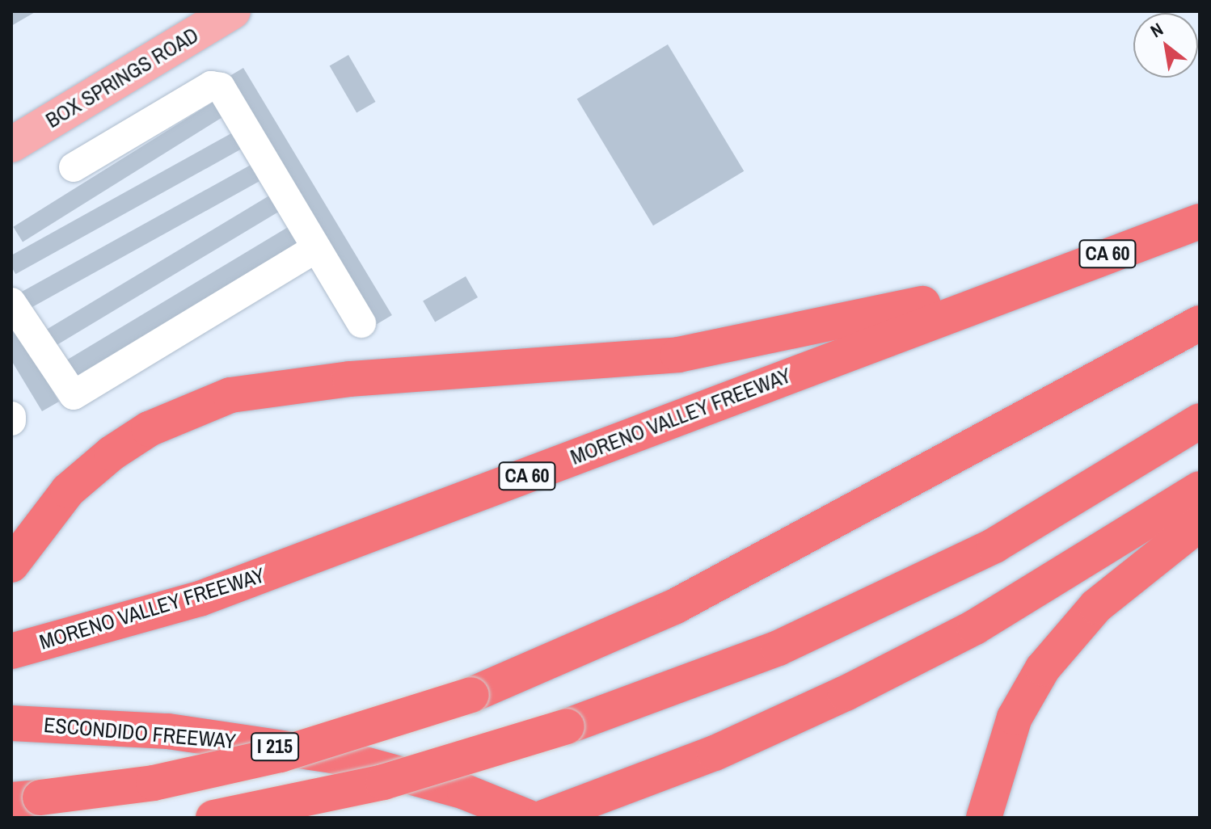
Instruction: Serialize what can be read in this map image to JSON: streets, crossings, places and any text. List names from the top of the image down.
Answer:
{
  "streets": {
    "highway": [
      "CA 60",
      "MORENO VALLEY FREEWAY",
      "ESCONDIDO FREEWAY",
      "I 215"
    ],
    "main road": ["BOX SPRINGS ROAD"]
  },
  "north": "top left"
}
